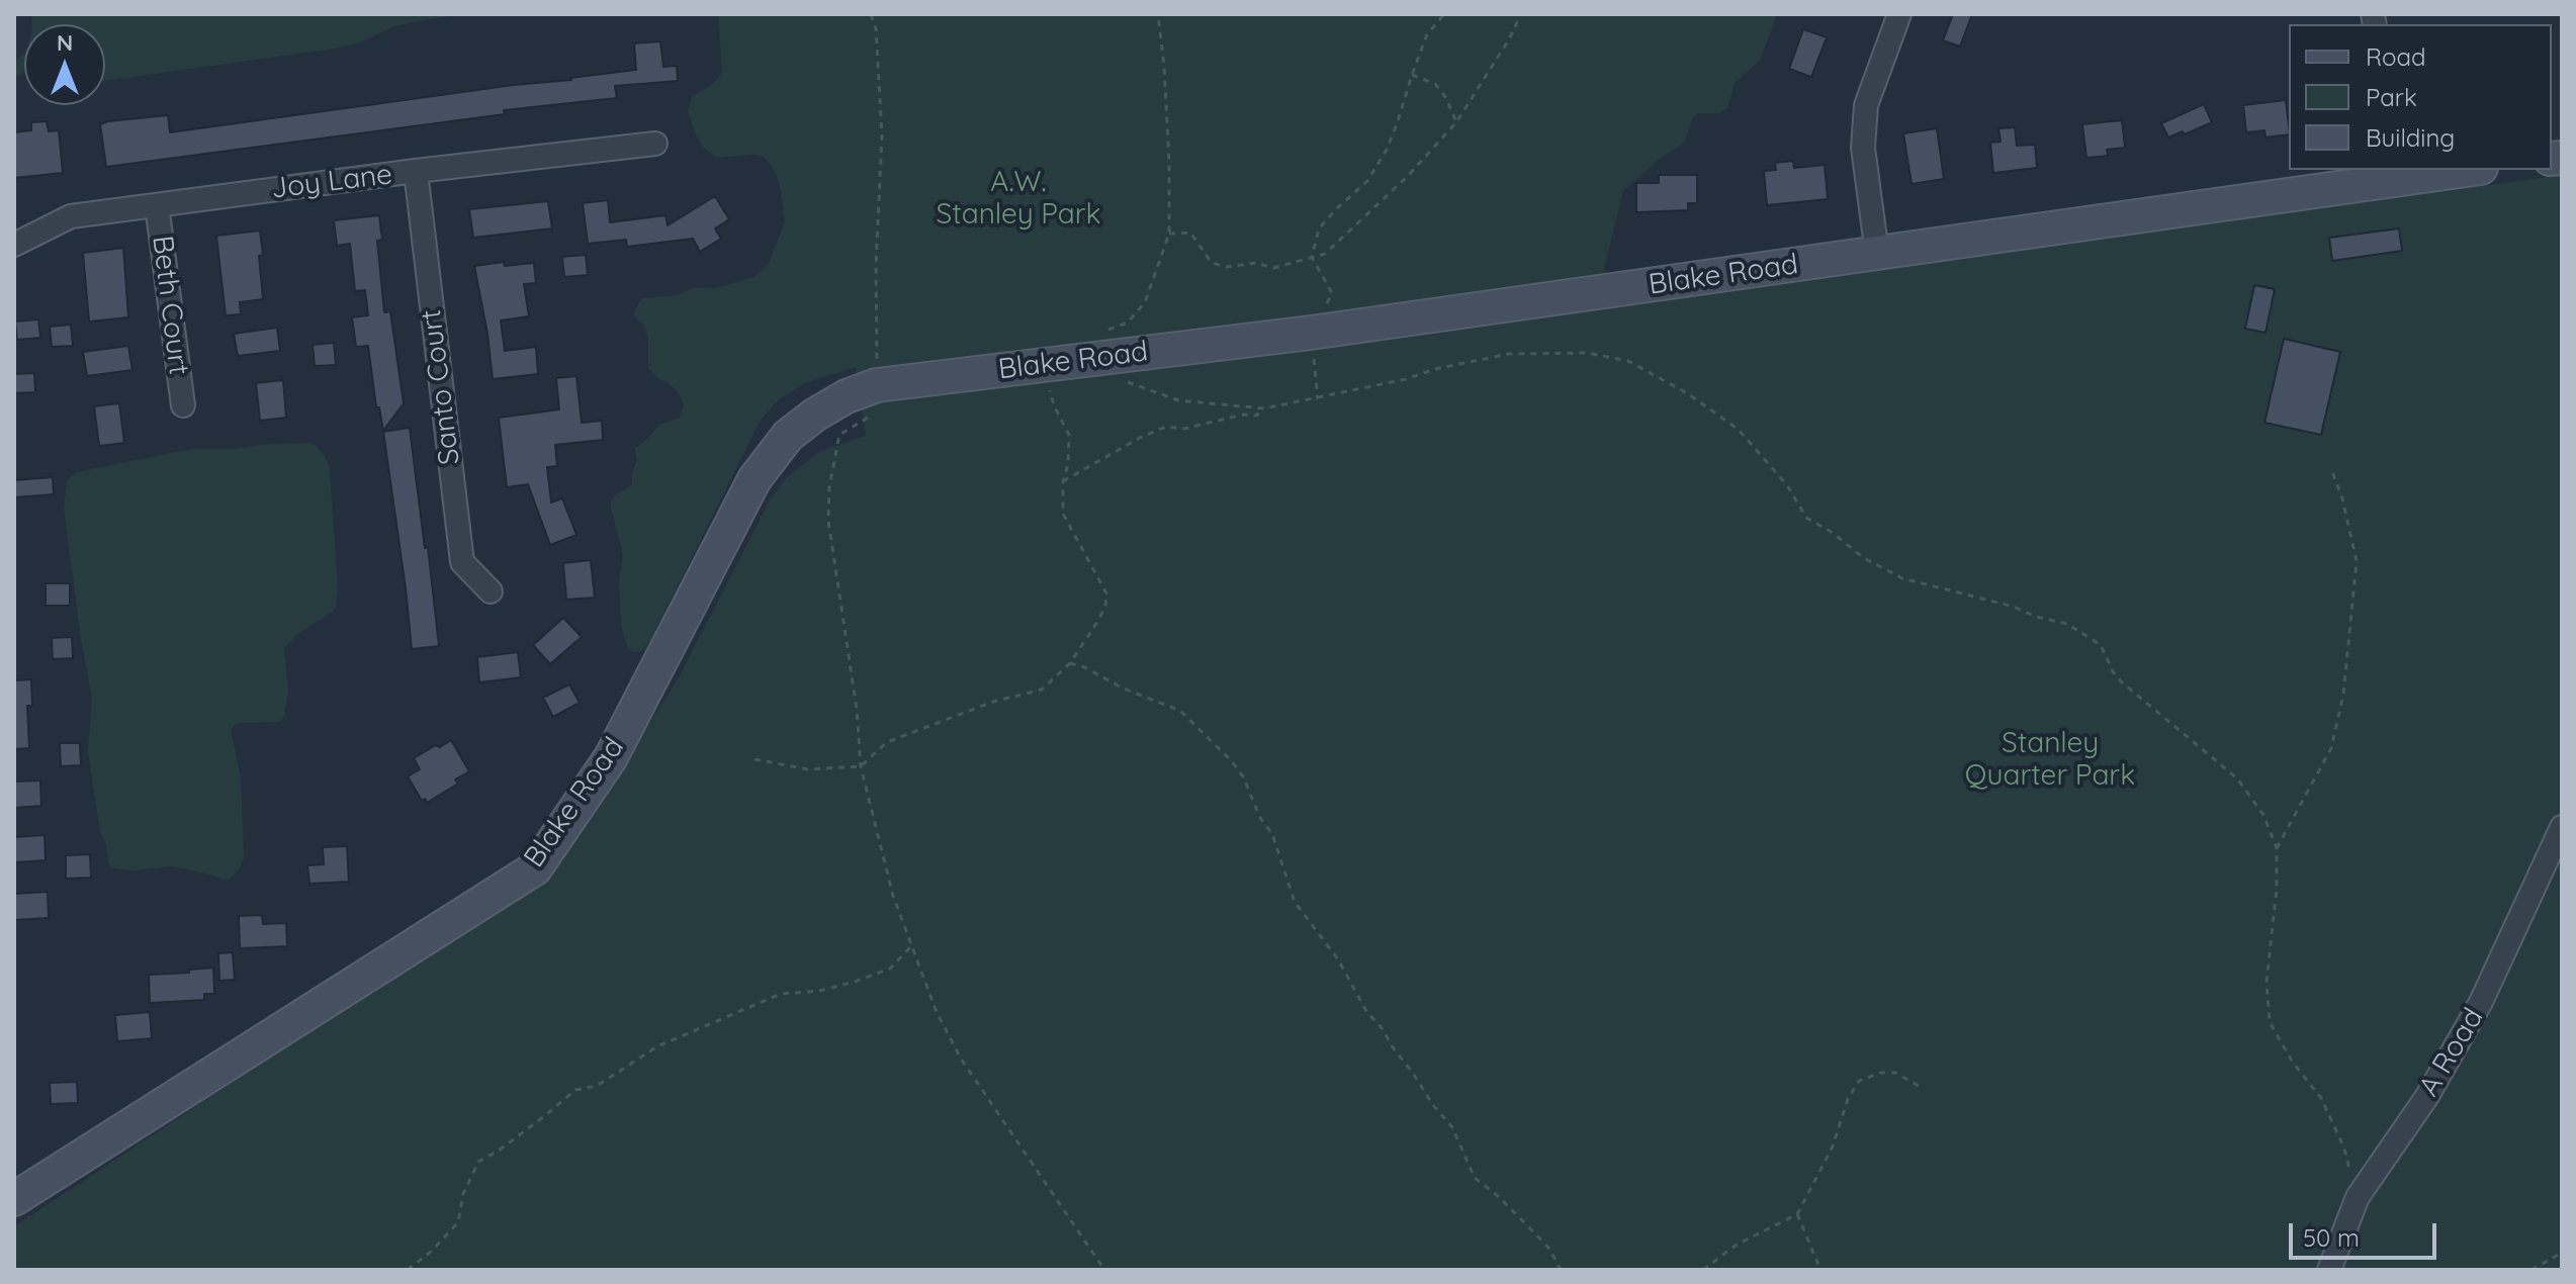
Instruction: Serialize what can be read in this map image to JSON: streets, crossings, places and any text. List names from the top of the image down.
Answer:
{
  "streets": {
    "street": [
      "Joy Lane",
      "Blake Road",
      "Beth Court",
      "Santo Court",
      "A Road"
    ]
  },
  "crossings": [
    ["Joy Lane", "Beth Court"],
    ["Joy Lane", "Santo Court"]
  ],
  "parks": ["A.W. Stanley Park", "Stanley Quarter Park"],
  "legend": ["Road", "Park", "Building"],
  "scale_bar": "50 m",
  "north": "top"
}
